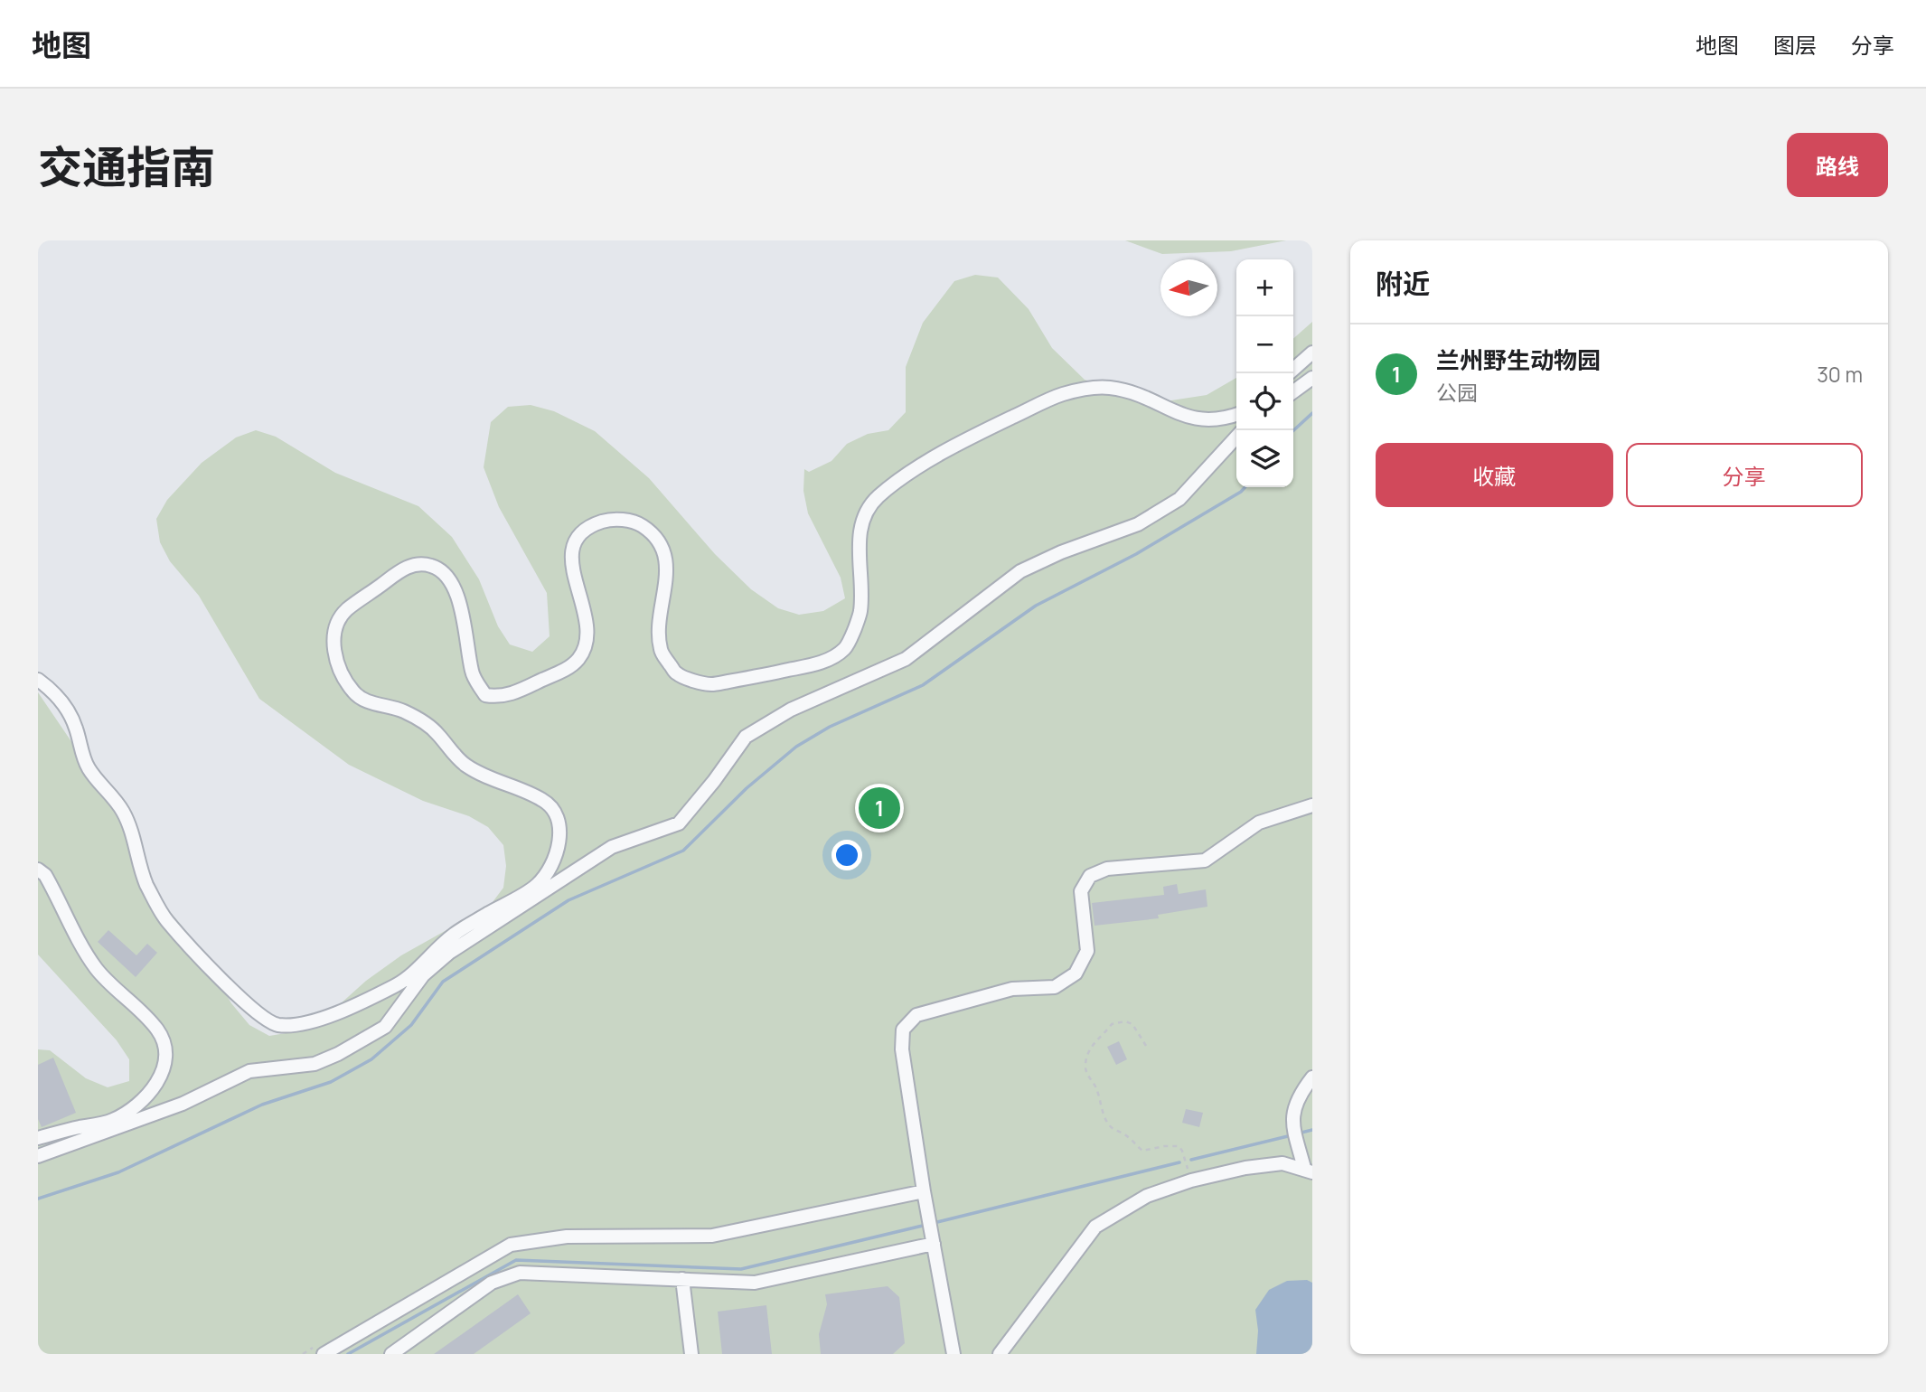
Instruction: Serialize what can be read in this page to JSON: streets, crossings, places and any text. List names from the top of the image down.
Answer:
{
  "north": "left",
  "page": {
    "header": "地图",
    "nav": ["地图", "图层", "分享"],
    "title": "交通指南",
    "buttons": [
      "路线",
      ["收藏", "分享"]
    ],
    "heading": "附近",
    "map_buttons": ["+", "−"],
    "list": [
      {
        "mark": "1",
        "name": "兰州野生动物园",
        "note": "公园",
        "value": "30 m"
      }
    ],
    "pins": "1"
  }
}
